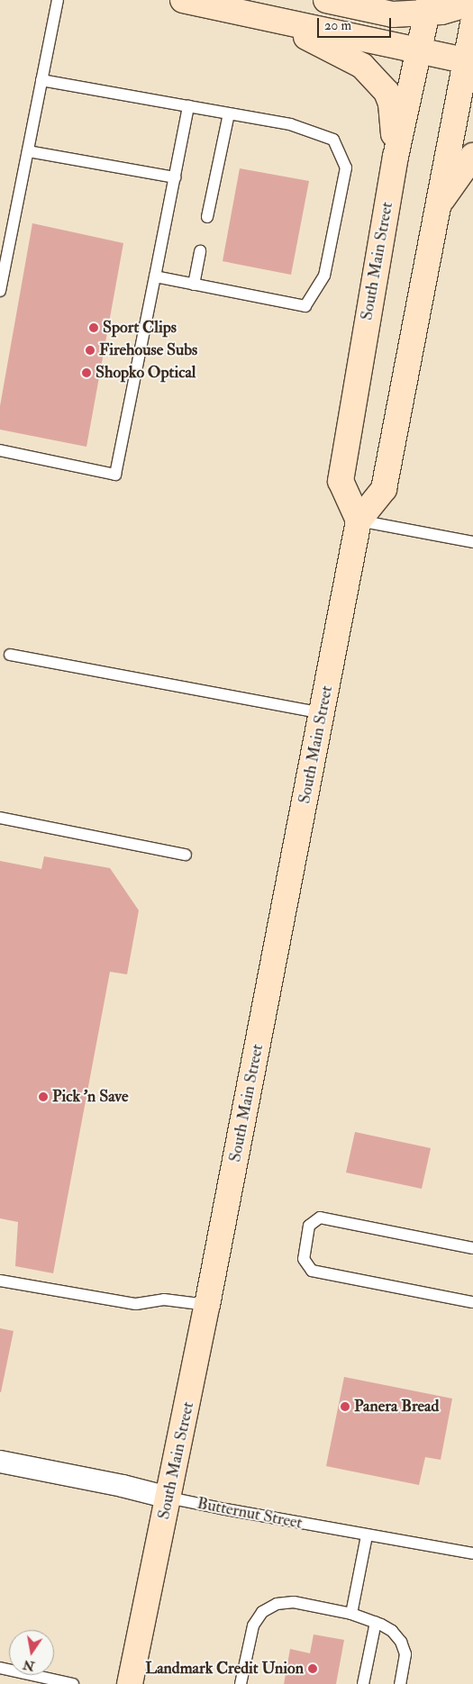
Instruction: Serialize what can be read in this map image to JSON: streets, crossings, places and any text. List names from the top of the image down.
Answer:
{
  "streets": {
    "main road": ["South Main Street"],
    "street": ["Butternut Street"]
  },
  "crossings": [
    ["South Main Street", "Butternut Street"]
  ],
  "places": [
    "Sport Clips",
    "Firehouse Subs",
    "Shopko Optical",
    "Pick 'n Save",
    "Panera Bread",
    "Landmark Credit Union"
  ],
  "scale_bar": "20 m",
  "north": "bottom"
}
